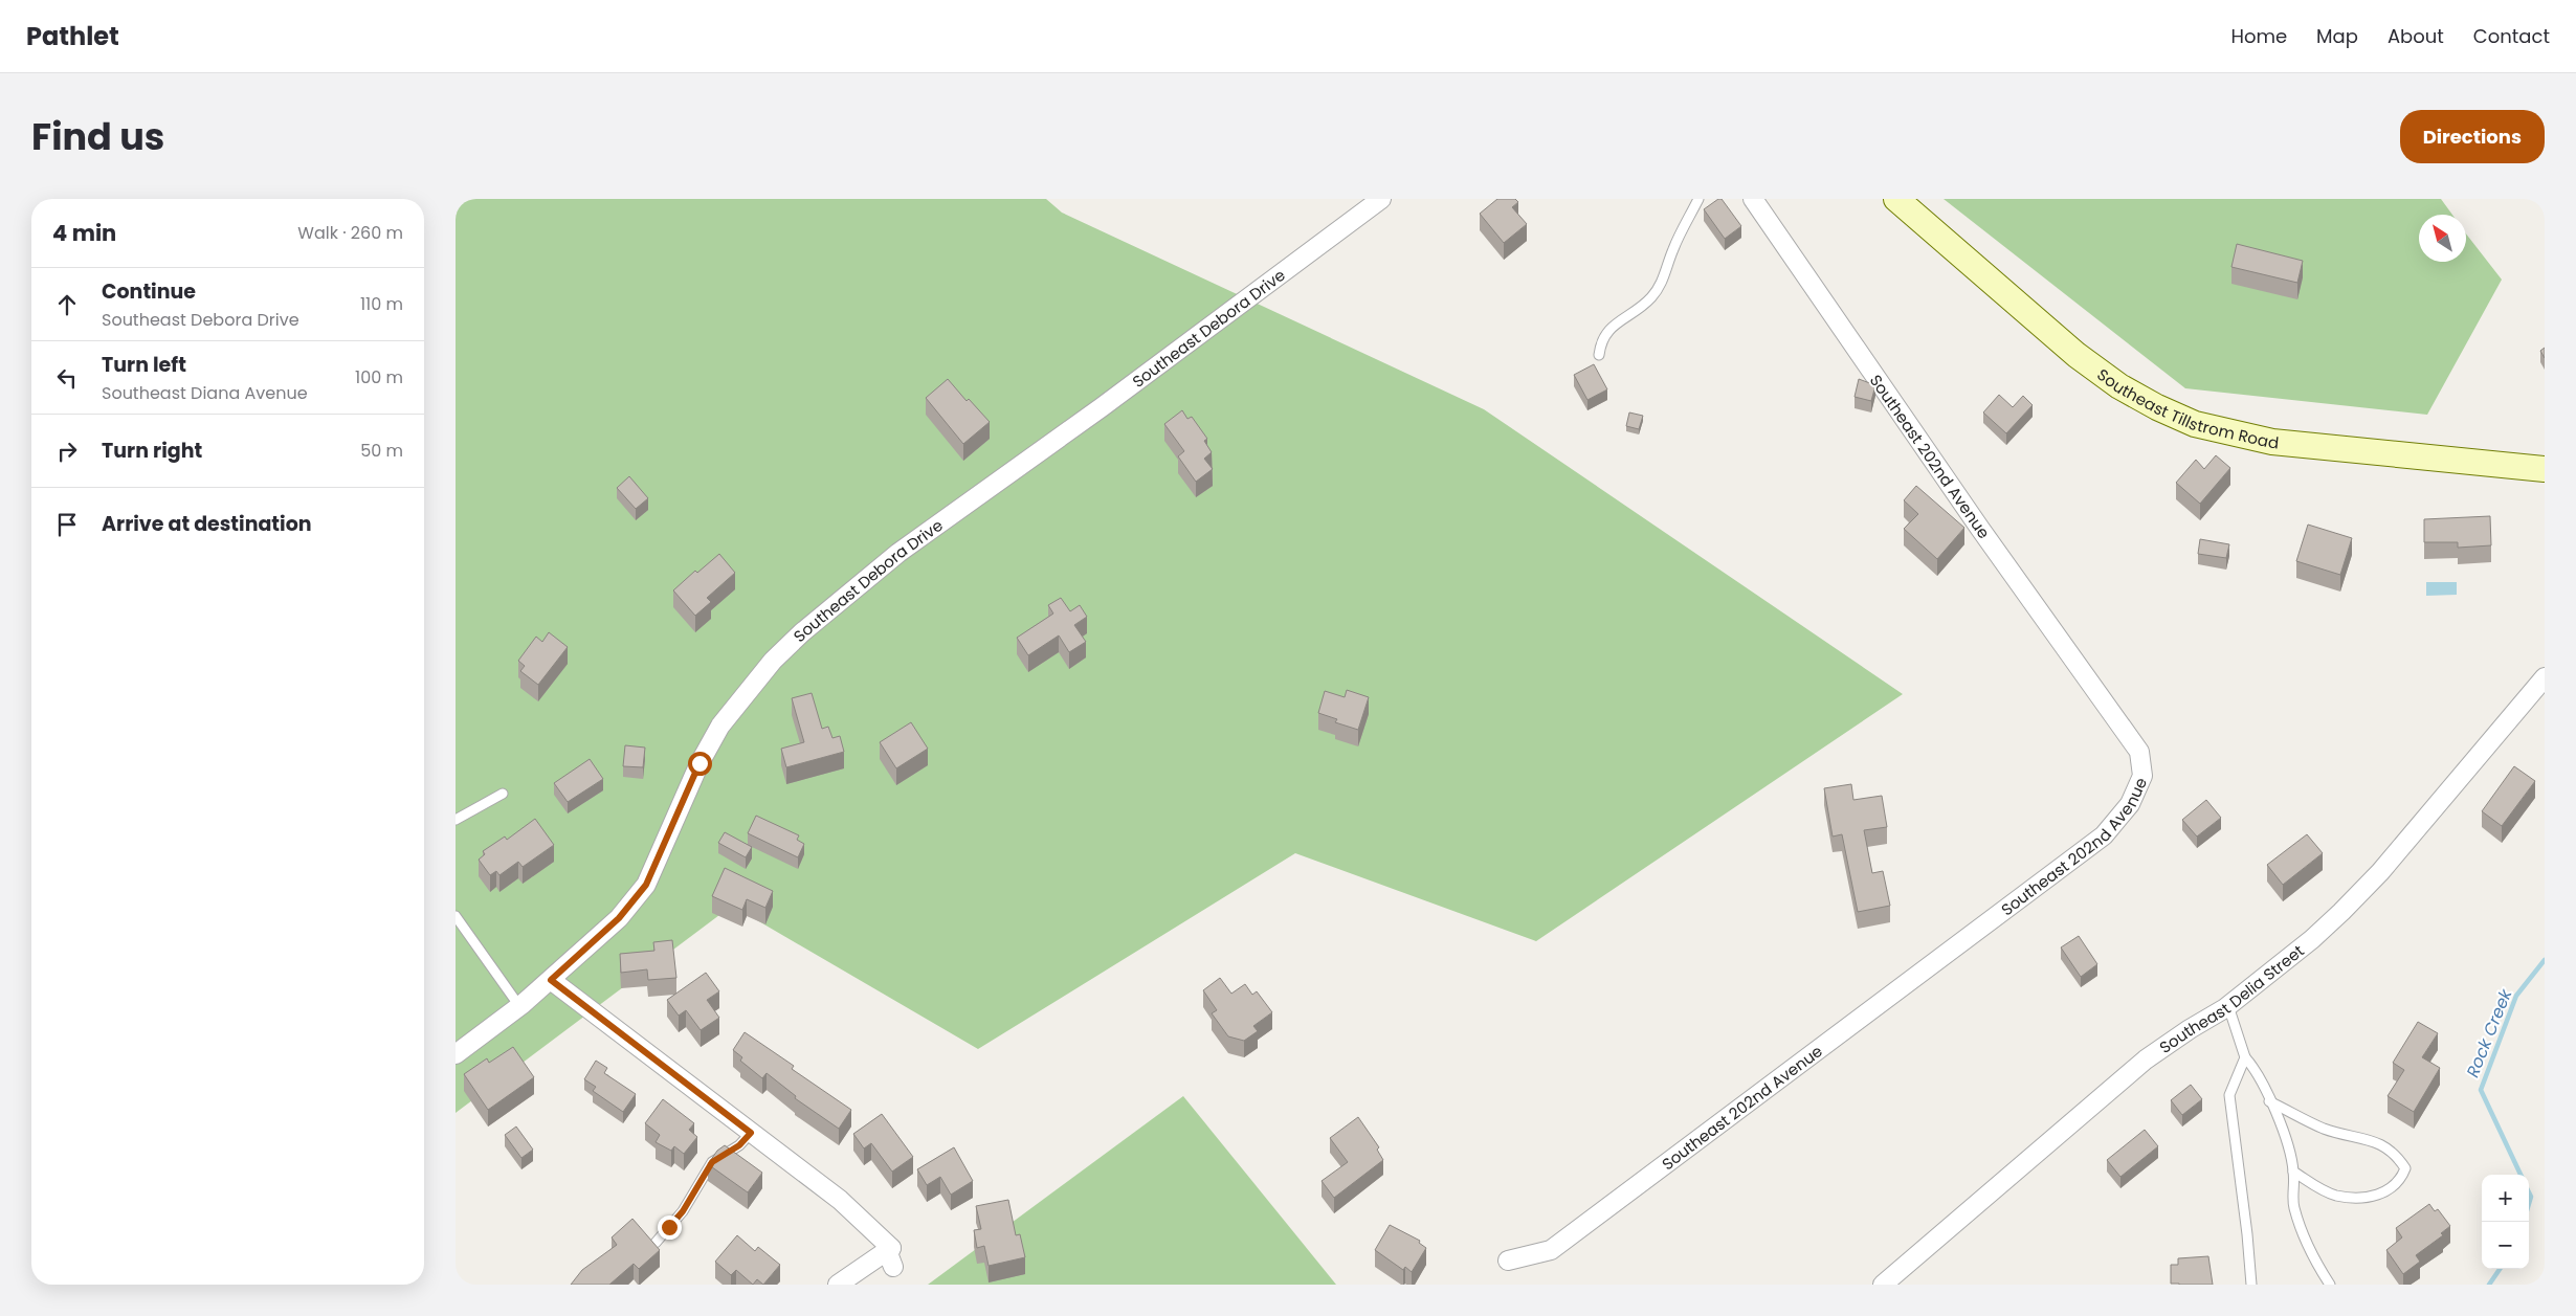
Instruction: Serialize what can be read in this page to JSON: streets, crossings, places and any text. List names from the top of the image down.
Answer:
{
  "streets": {
    "main road": ["Southeast Tillstrom Road"],
    "street": ["Southeast Debora Drive", "Southeast 202nd Avenue", "Southeast Delia Street"]
  },
  "water": ["Rock Creek"],
  "north": "top left",
  "page": {
    "header": "Pathlet",
    "nav": [
      "Home",
      "Map",
      "About",
      "Contact"
    ],
    "title": "Find us",
    "buttons": "Directions",
    "heading": ["4 min", "Walk · 260 m"],
    "list": [
      ["Continue", "Southeast Debora Drive", "110 m"],
      ["Turn left", "Southeast Diana Avenue", "100 m"],
      ["Turn right", "50 m"],
      "Arrive at destination"
    ],
    "map_buttons": ["+", "−"]
  }
}
